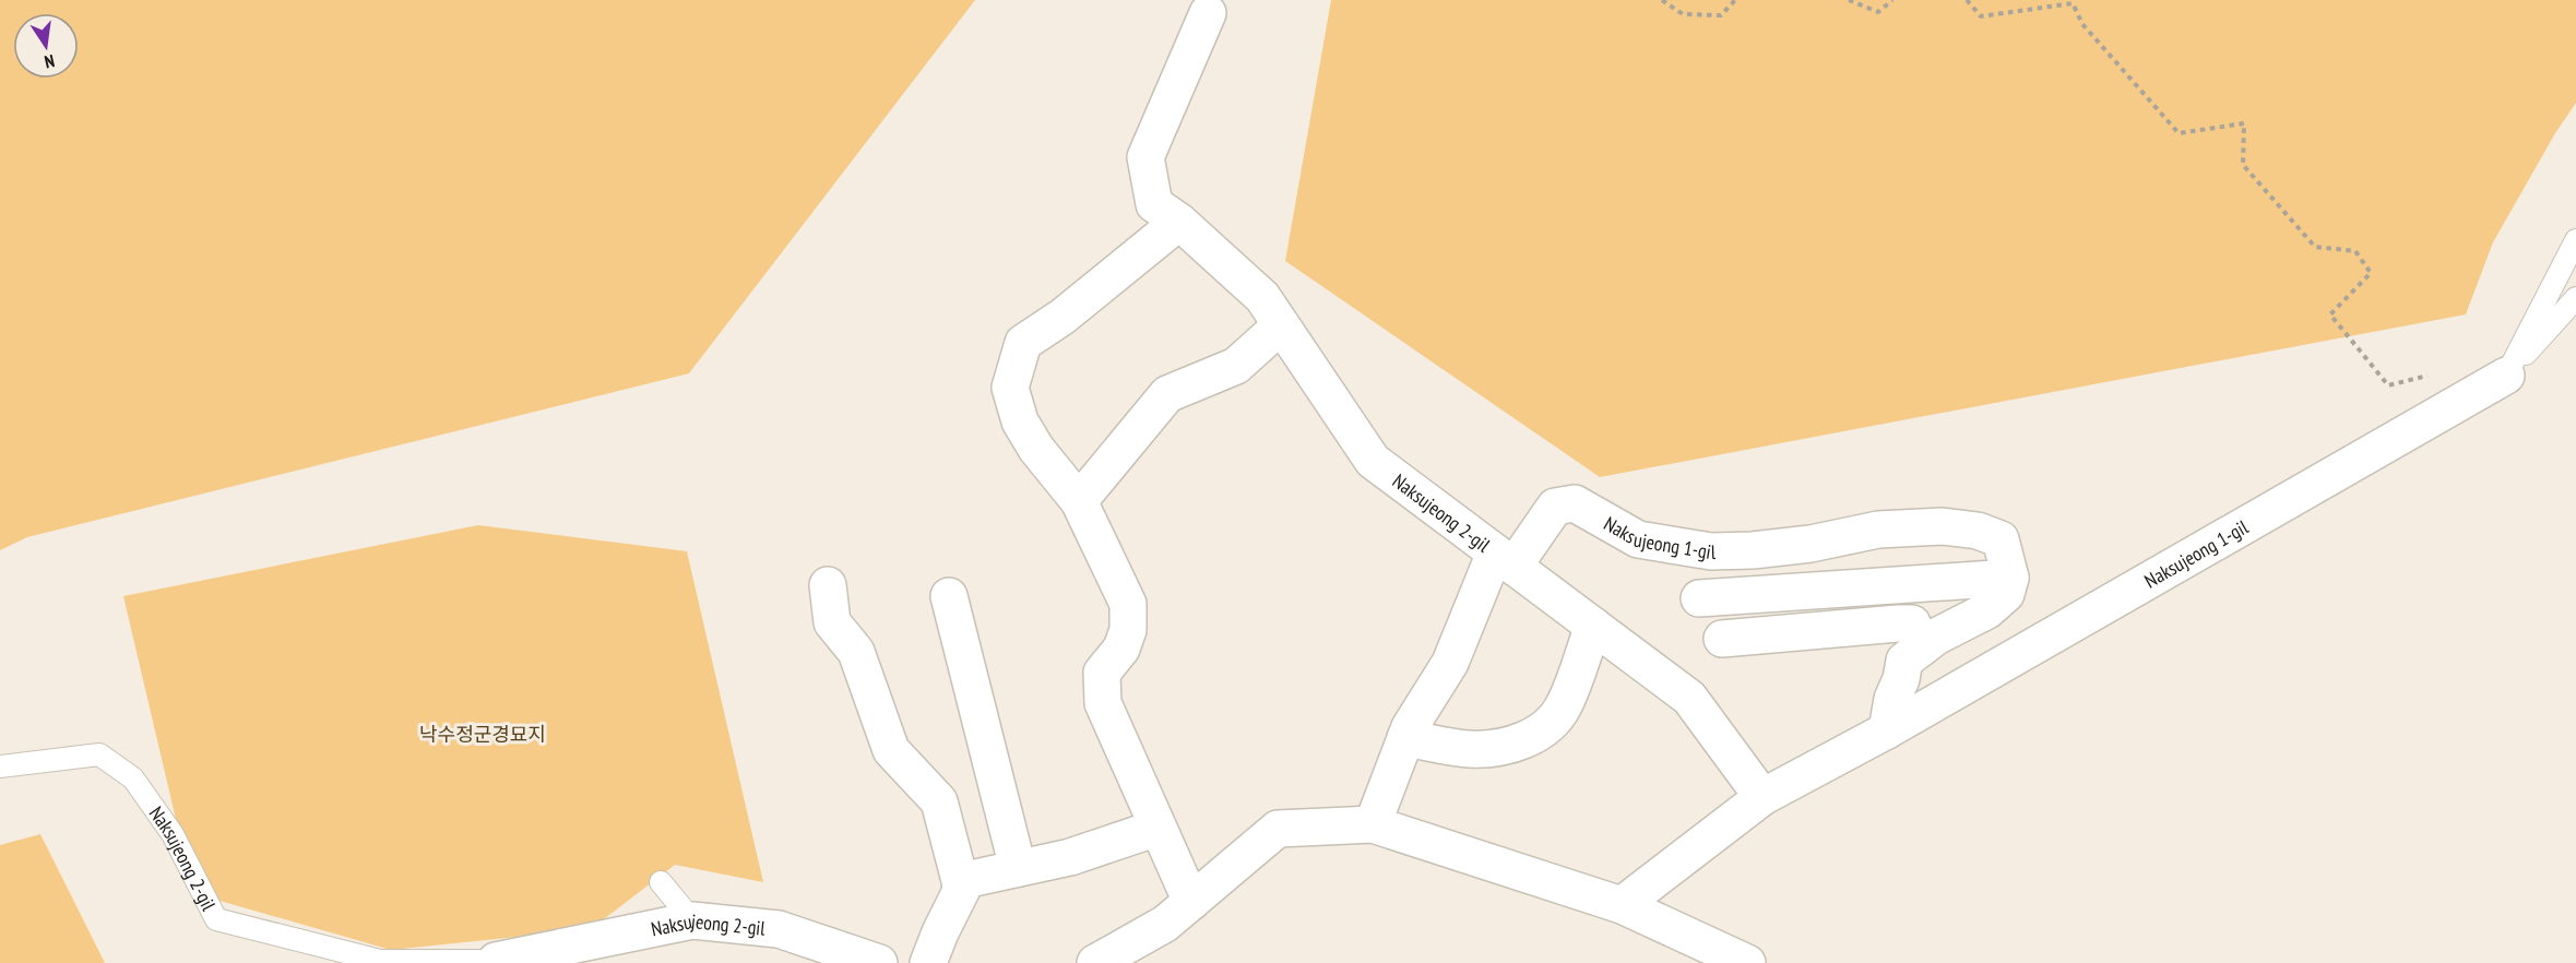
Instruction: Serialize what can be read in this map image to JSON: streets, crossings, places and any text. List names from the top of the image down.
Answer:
{
  "streets": {
    "street": ["Naksujeong 2-gil", "Naksujeong 1-gil"]
  },
  "crossings": [
    ["Naksujeong 2-gil", "Naksujeong 1-gil"]
  ],
  "parks": ["낙수정군경묘지"],
  "north": "bottom"
}
